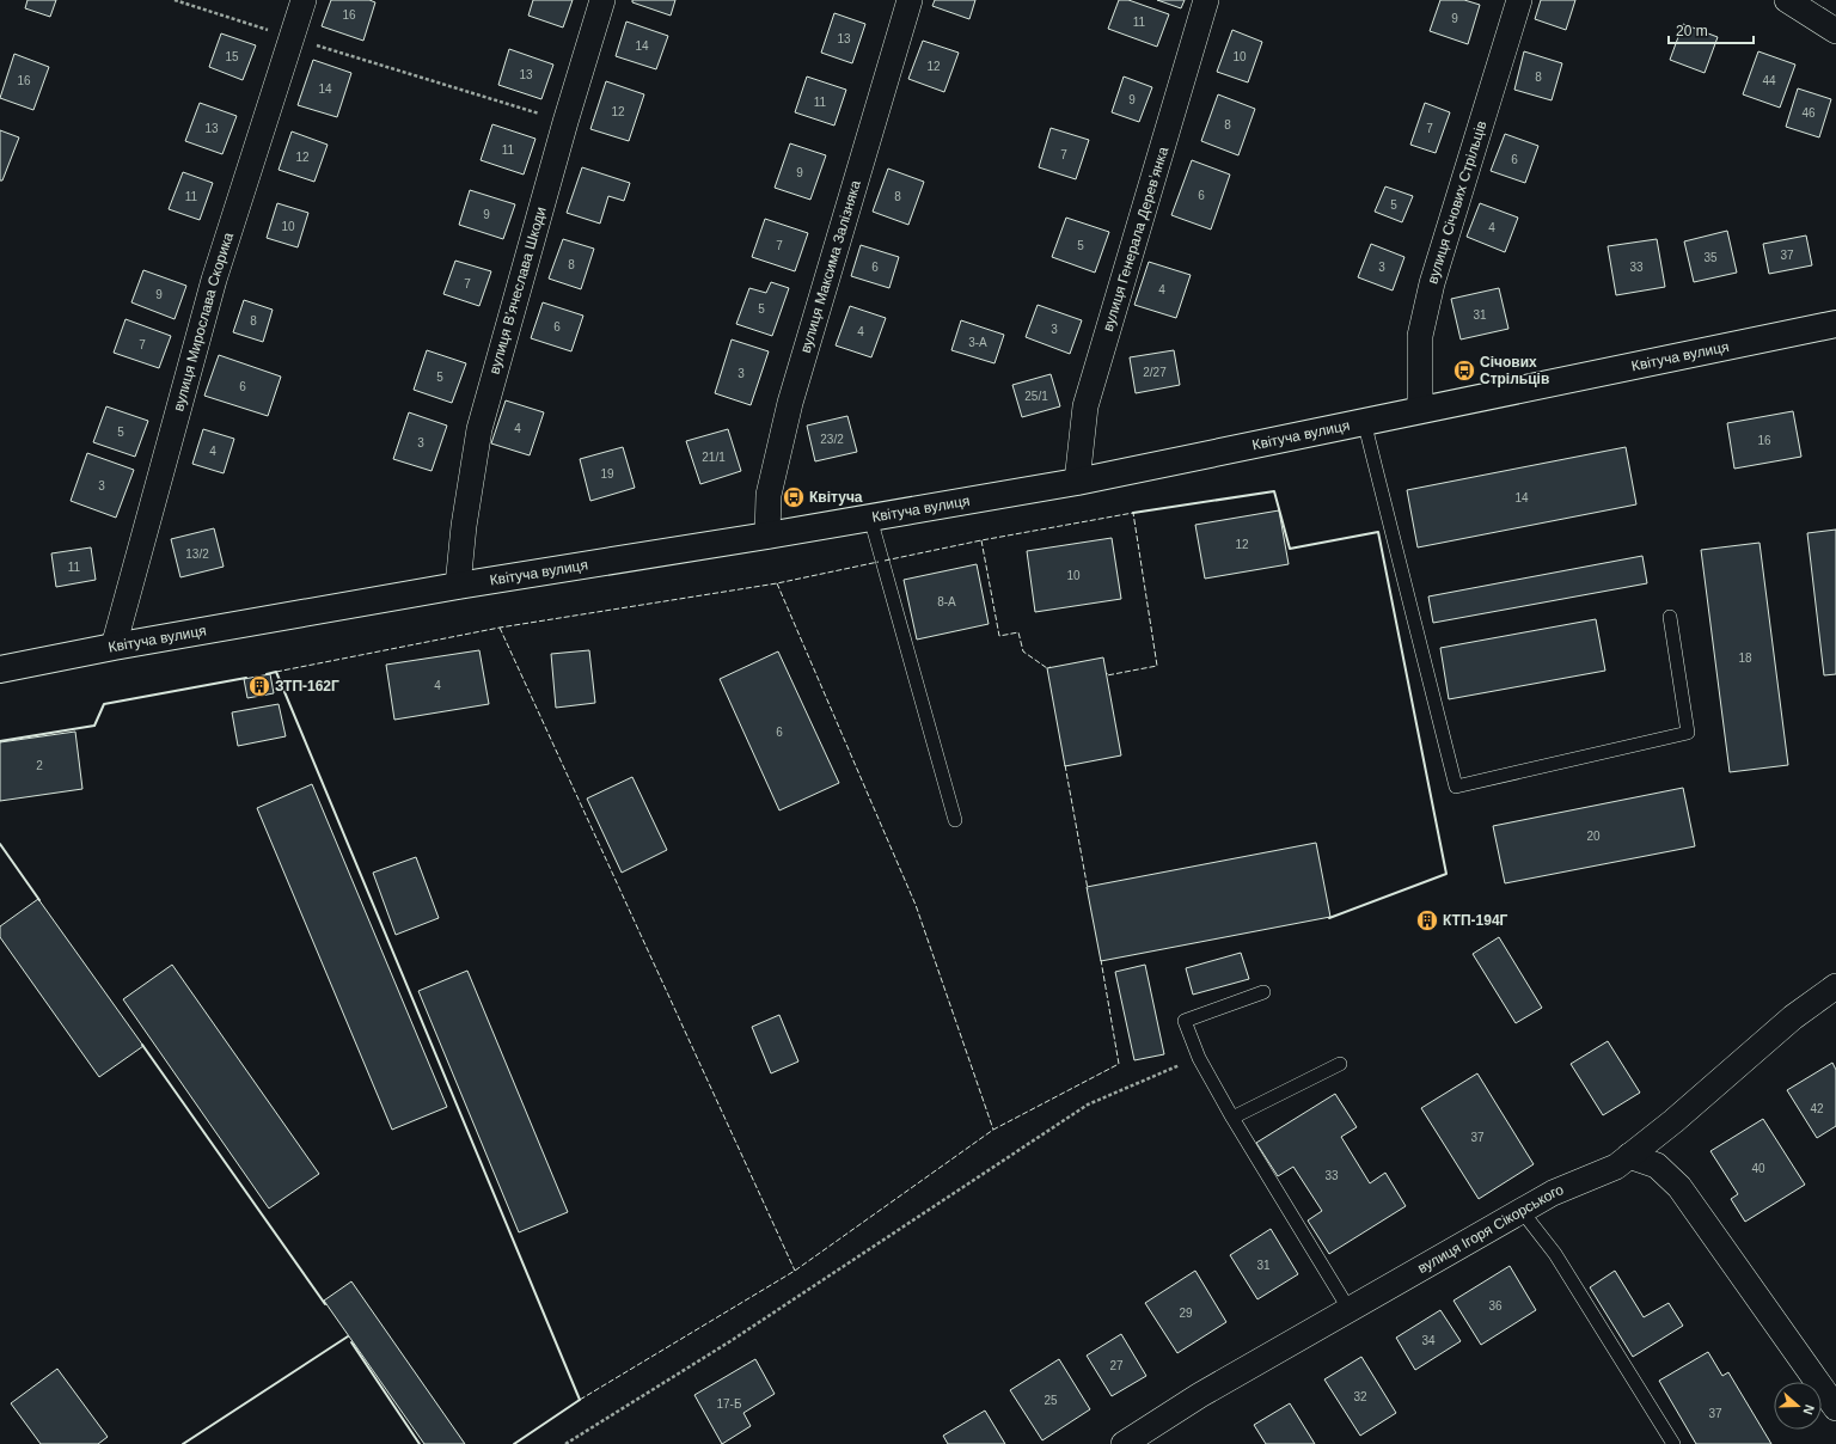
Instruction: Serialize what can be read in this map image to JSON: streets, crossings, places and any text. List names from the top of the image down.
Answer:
{
  "streets": {
    "street": [
      "вулиця Січових Стрільців",
      "вулиця Генерала Деревʼянка",
      "вулиця Максима Залізняка",
      "вулиця Вʼячеслава Шкоди",
      "вулиця Мирослава Скорика",
      "Квітуча вулиця",
      "вулиця Ігоря Сікорського"
    ]
  },
  "crossings": [
    ["вулиця Січових Стрільців", "Квітуча вулиця"],
    ["вулиця Генерала Деревʼянка", "Квітуча вулиця"],
    ["вулиця Максима Залізняка", "Квітуча вулиця"],
    ["вулиця Вʼячеслава Шкоди", "Квітуча вулиця"],
    ["вулиця Мирослава Скорика", "Квітуча вулиця"]
  ],
  "places": {
    "bus stop": ["Січових Стрільців", "Квітуча"],
    "building": ["ЗТП-162Г", "КТП-194Г"]
  },
  "house_numbers": [
    "16",
    "9",
    "11",
    "13",
    "14",
    "15",
    "10",
    "12",
    "13",
    "8",
    "16",
    "44",
    "14",
    "9",
    "11",
    "12",
    "46",
    "8",
    "13",
    "7",
    "11",
    "7",
    "12",
    "6",
    "9",
    "6",
    "11",
    "8",
    "5",
    "9",
    "10",
    "4",
    "7",
    "5",
    "37",
    "35",
    "8",
    "6",
    "3",
    "33",
    "7",
    "4",
    "9",
    "5",
    "31",
    "8",
    "6",
    "3",
    "4",
    "3-А",
    "7",
    "2/27",
    "3",
    "5",
    "6",
    "25/1",
    "4",
    "5",
    "23/2",
    "16",
    "3",
    "4",
    "21/1",
    "19",
    "3",
    "14",
    "12",
    "13/2",
    "11",
    "10",
    "8-А",
    "18",
    "4",
    "6",
    "2",
    "20",
    "42",
    "37",
    "40",
    "33",
    "31",
    "36",
    "29",
    "34",
    "27",
    "32",
    "25",
    "17-Б",
    "37"
  ],
  "scale_bar": "20 m",
  "north": "right"
}
